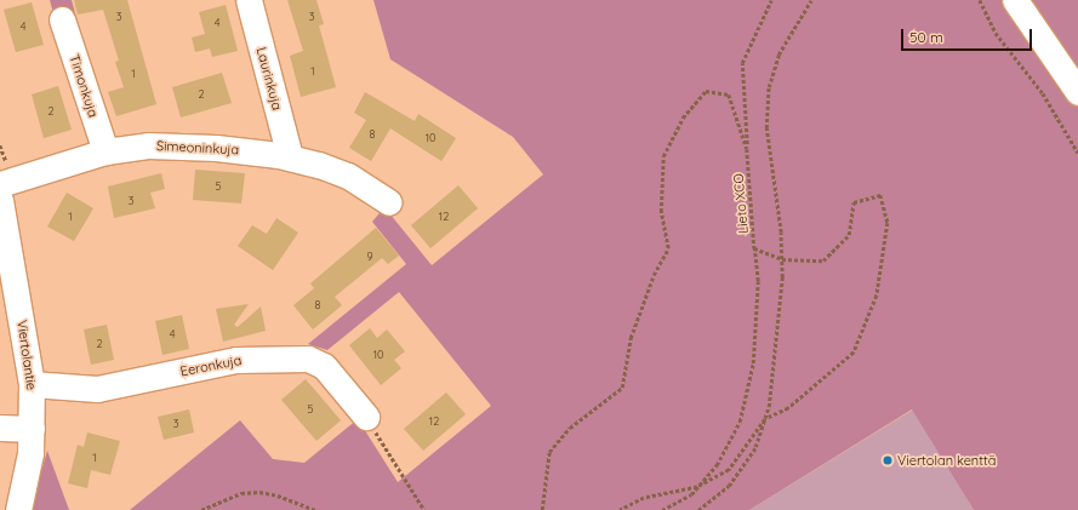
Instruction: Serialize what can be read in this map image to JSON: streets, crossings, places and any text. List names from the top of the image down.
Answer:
{
  "streets": {
    "street": [
      "Laurinkuja",
      "Timonkuja",
      "Simeoninkuja",
      "Viertolantie",
      "Eeronkuja"
    ],
    "path": ["Lieto XCO"]
  },
  "crossings": [
    ["Laurinkuja", "Simeoninkuja"],
    ["Timonkuja", "Simeoninkuja"],
    ["Viertolantie", "Eeronkuja"]
  ],
  "places": ["Viertolan kenttä"],
  "house_numbers": [
    "3",
    "3",
    "4",
    "4",
    "1",
    "1",
    "2",
    "2",
    "8",
    "10",
    "5",
    "3",
    "1",
    "12",
    "9",
    "8",
    "4",
    "2",
    "10",
    "5",
    "12",
    "3",
    "1"
  ],
  "scale_bar": "50 m"
}
